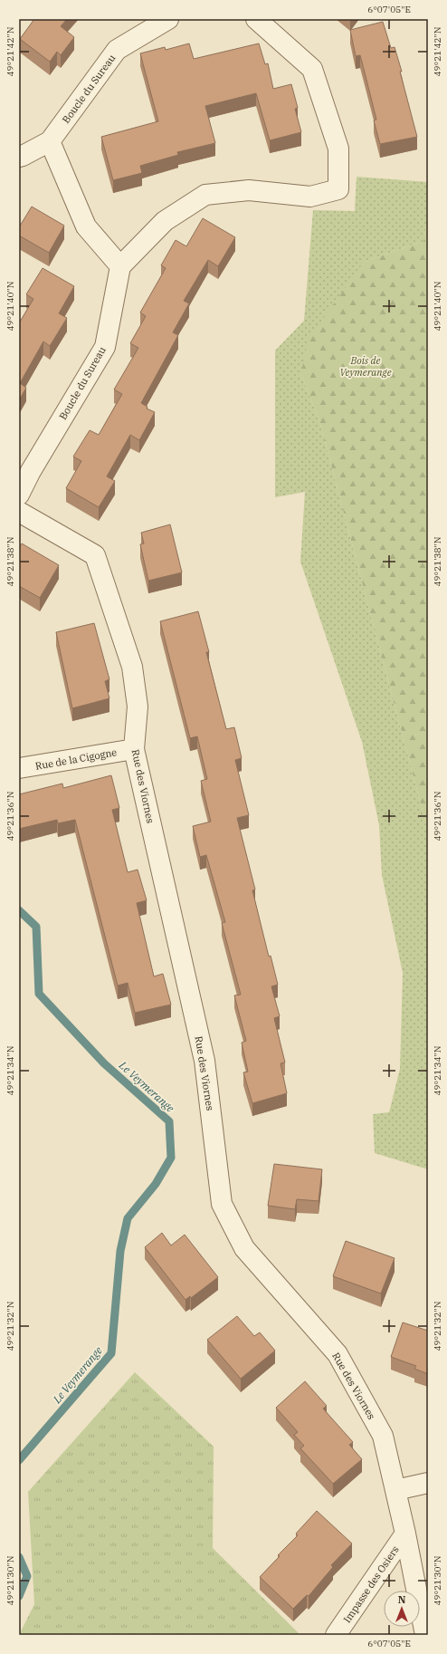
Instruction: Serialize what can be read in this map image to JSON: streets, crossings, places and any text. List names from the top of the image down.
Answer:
{
  "streets": {
    "street": [
      "Boucle du Sureau",
      "Rue de la Cigogne",
      "Rue des Viornes",
      "Impasse des Osiers"
    ]
  },
  "crossings": [
    ["Rue de la Cigogne", "Rue des Viornes"],
    ["Rue des Viornes", "Impasse des Osiers"]
  ],
  "water": ["Le Veymerange"],
  "parks": ["Bois de Veymerange"],
  "north": "top",
  "coordinates": [
    "6°07'05\"E",
    "49°21'42\"N",
    "49°21'40\"N",
    "49°21'38\"N",
    "49°21'36\"N",
    "49°21'34\"N",
    "49°21'32\"N",
    "49°21'30\"N"
  ]
}
